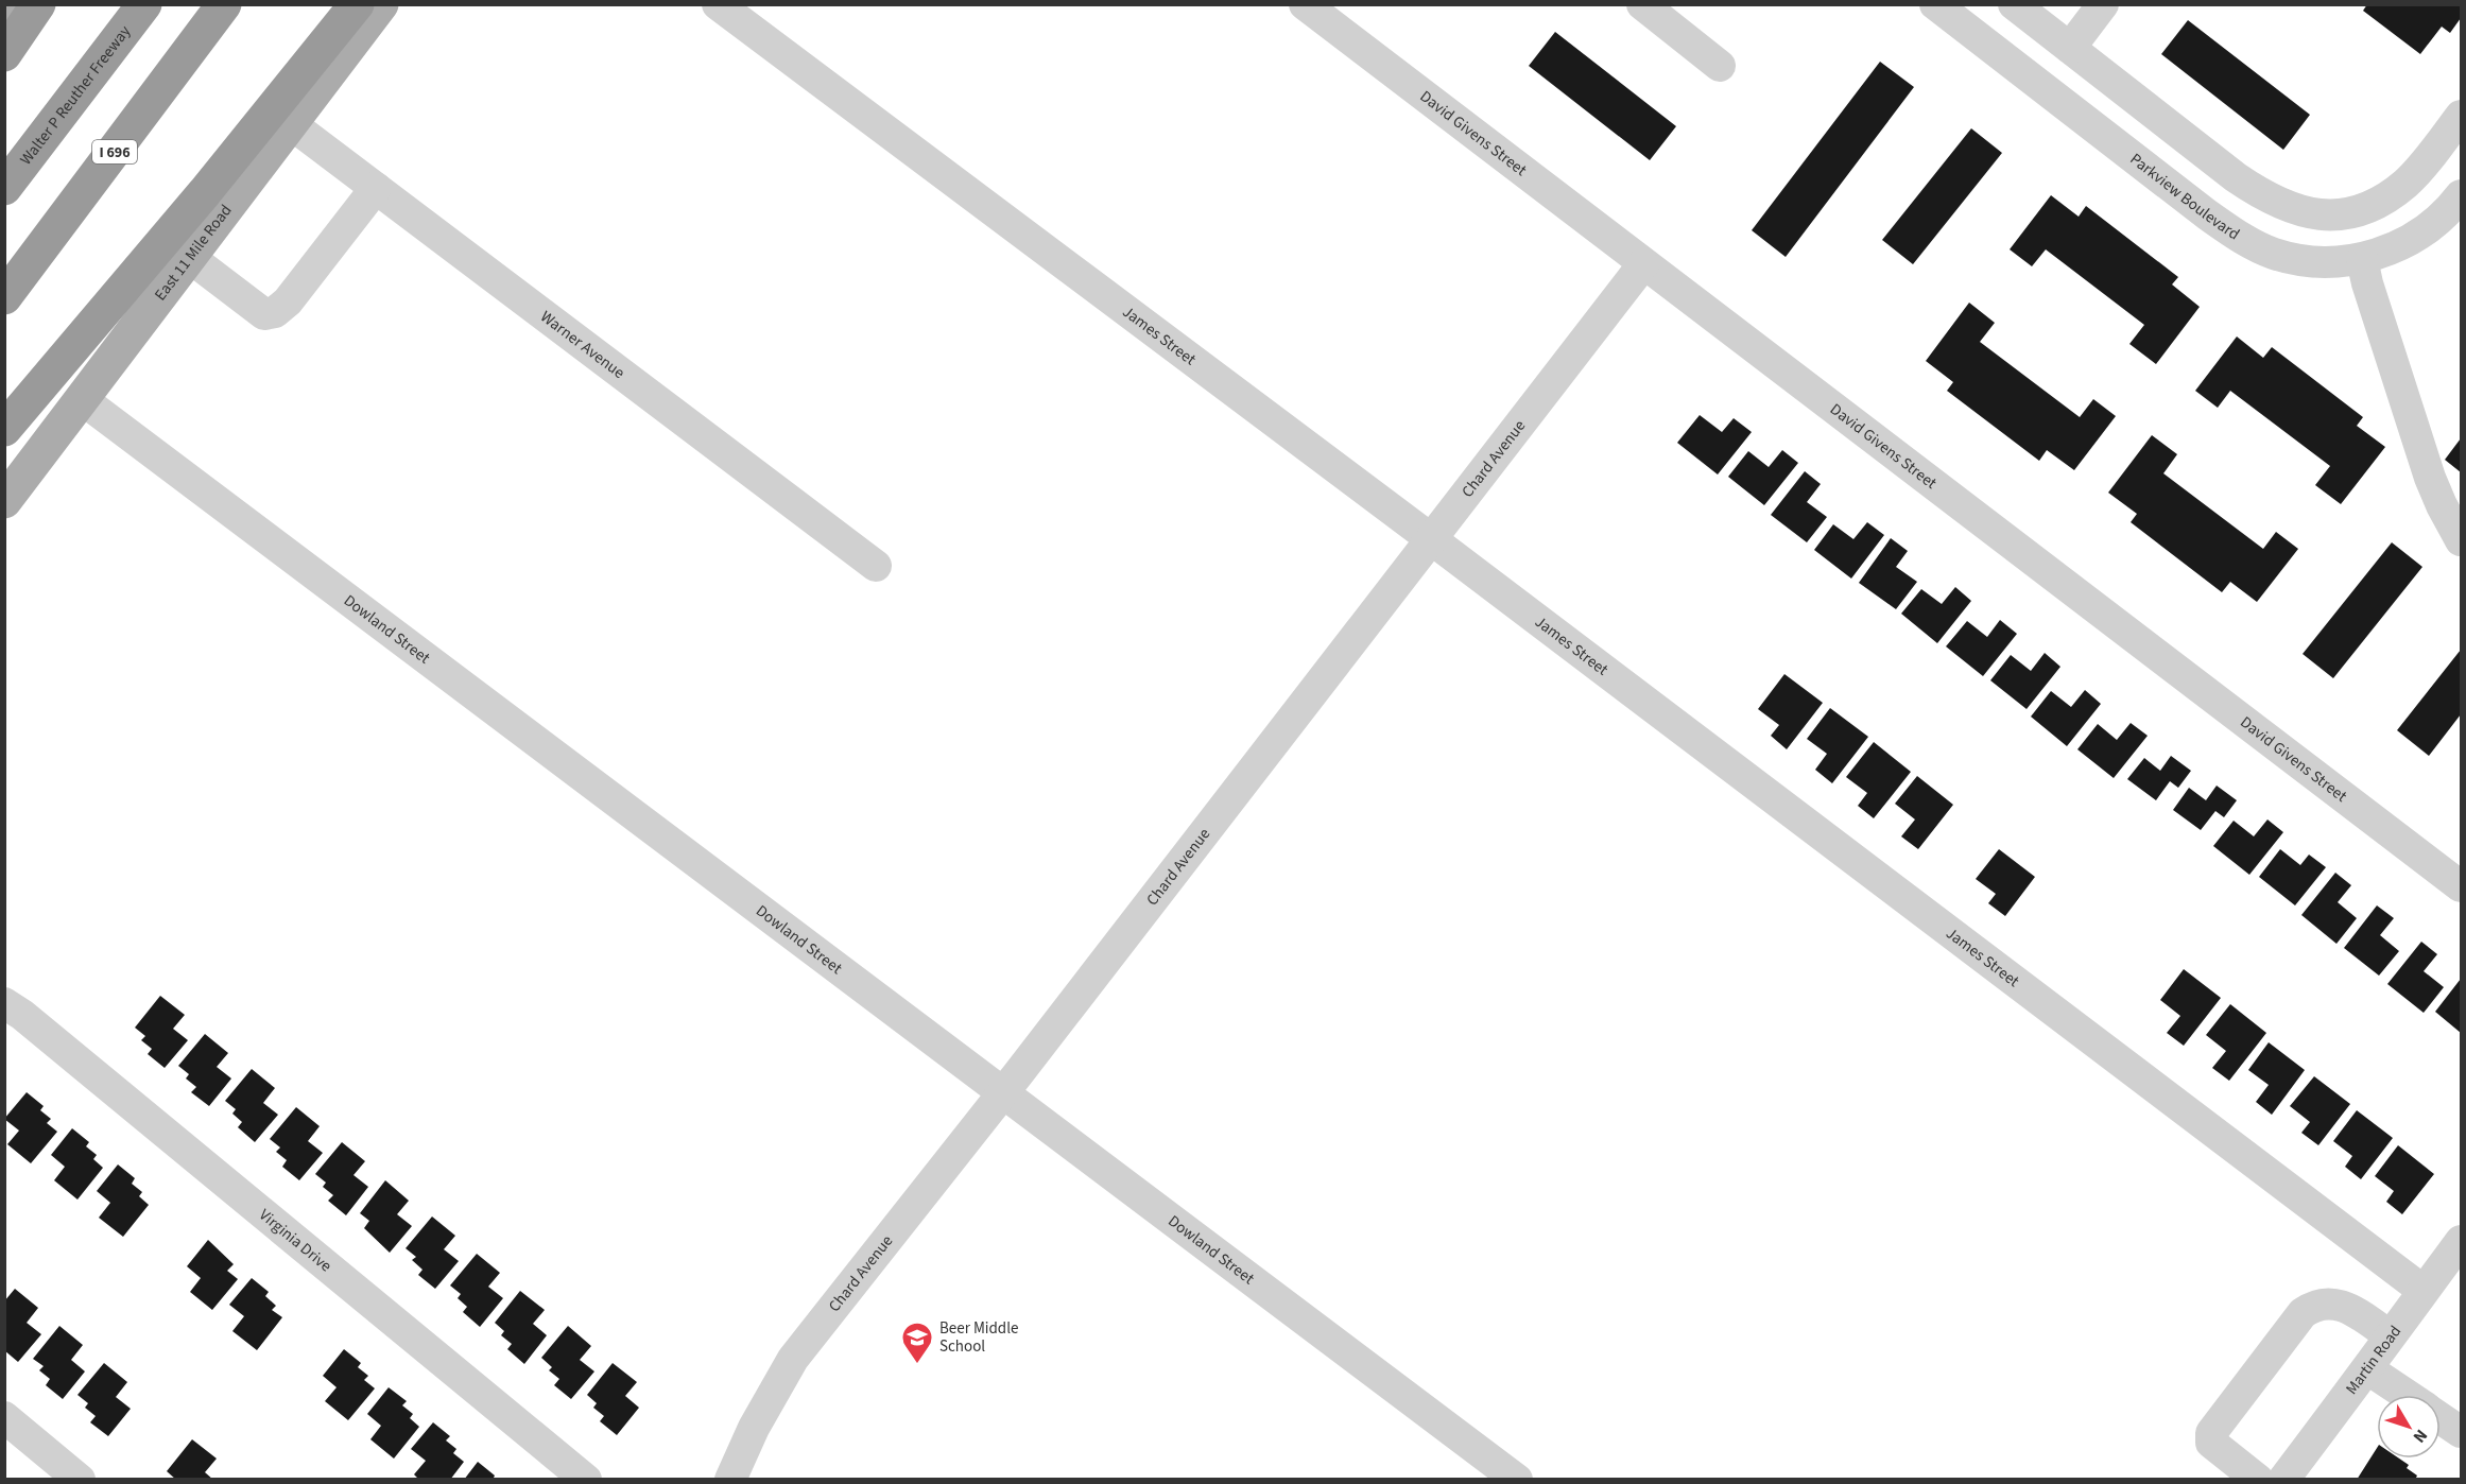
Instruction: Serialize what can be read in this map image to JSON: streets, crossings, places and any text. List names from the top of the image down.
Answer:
{
  "streets": {
    "highway": ["Walter P Reuther Freeway", "I 696"],
    "main road": ["East 11 Mile Road"],
    "street": [
      "David Givens Street",
      "Parkview Boulevard",
      "James Street",
      "Warner Avenue",
      "Chard Avenue",
      "Dowland Street",
      "Virginia Drive",
      "Martin Road"
    ]
  },
  "crossings": [
    ["David Givens Street", "Chard Avenue"],
    ["East 11 Mile Road", "Warner Avenue"],
    ["East 11 Mile Road", "Dowland Street"],
    ["James Street", "Chard Avenue"],
    ["James Street", "Martin Road"],
    ["Chard Avenue", "Dowland Street"]
  ],
  "places": {
    "school or university": ["Beer Middle School"]
  },
  "north": "bottom right"
}
